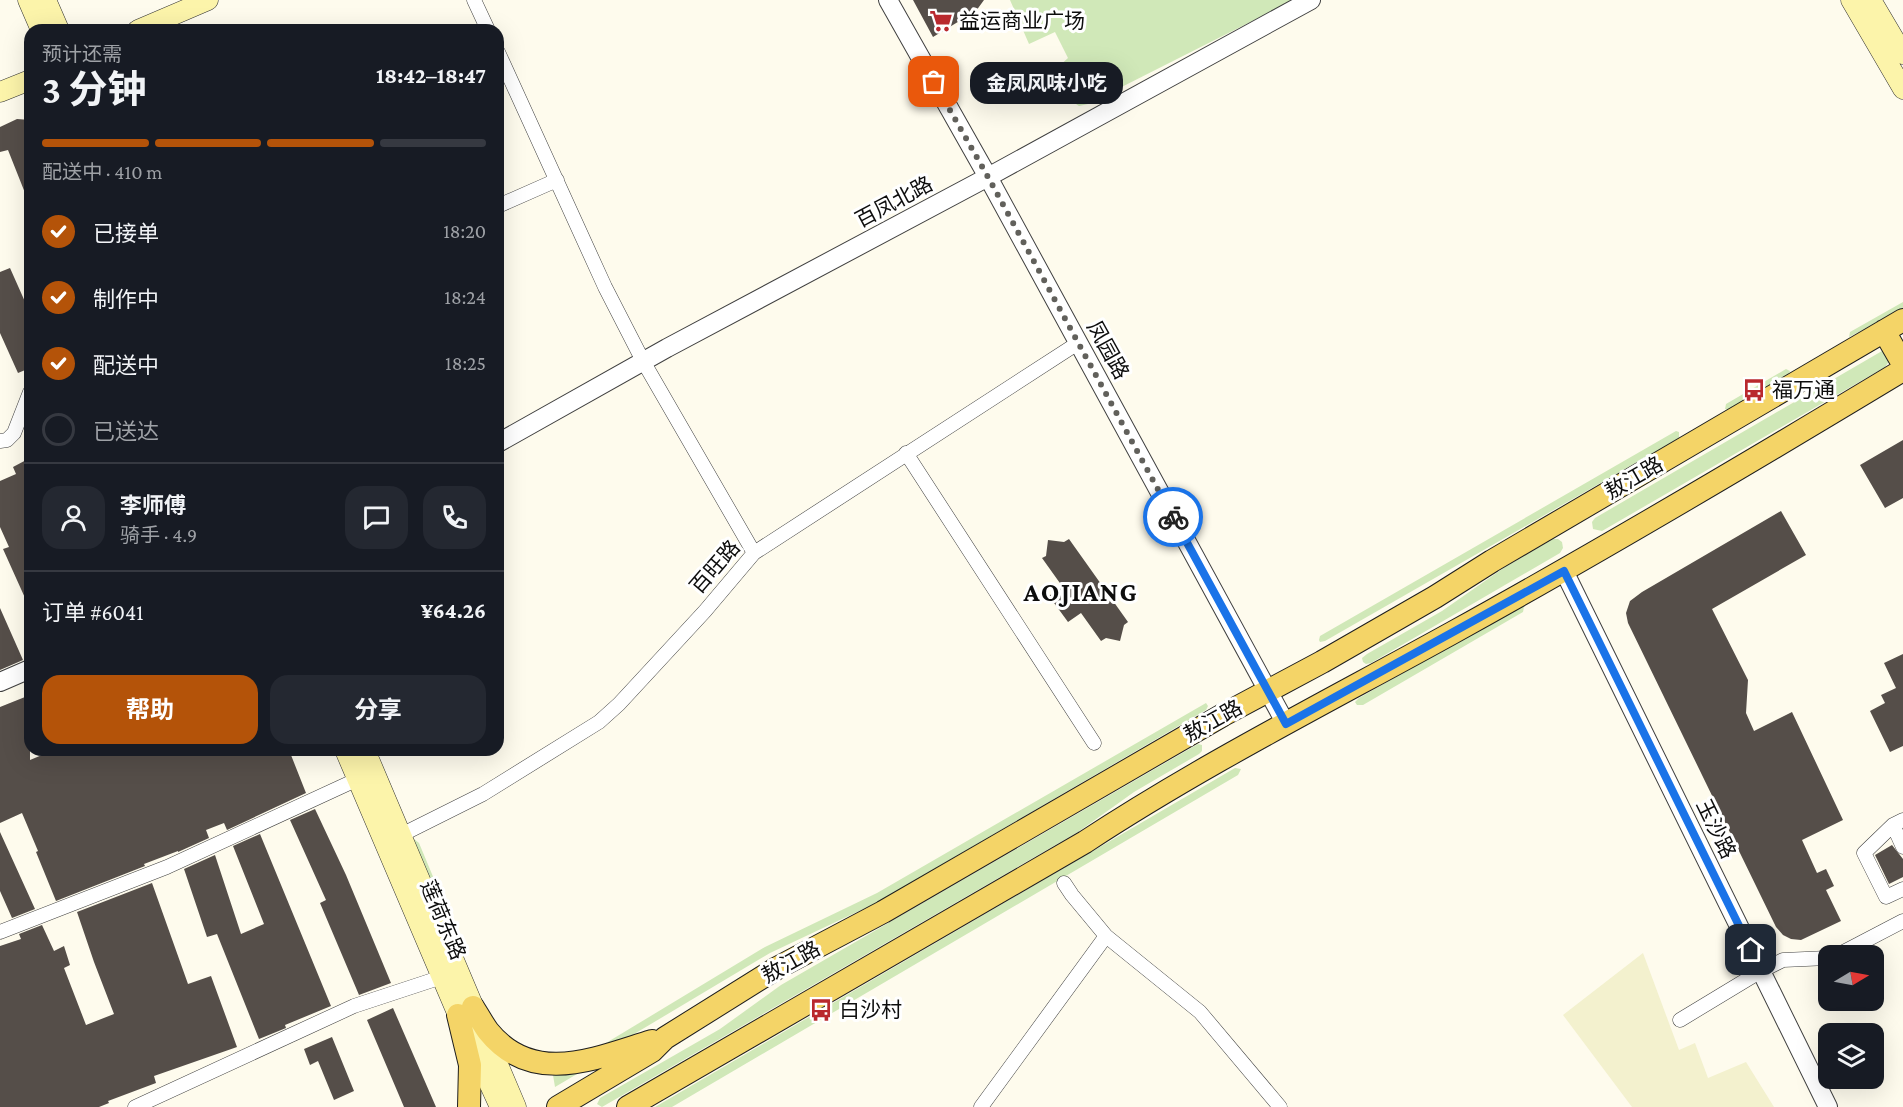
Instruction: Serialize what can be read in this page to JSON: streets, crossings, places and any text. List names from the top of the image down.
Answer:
{
  "streets": {
    "main road": ["敖江路", "莲荷东路"],
    "street": [
      "百凤北路",
      "凤园路",
      "百旺路",
      "玉沙路"
    ]
  },
  "crossings": [
    ["百凤北路", "凤园路"],
    ["凤园路", "敖江路"],
    ["凤园路", "百旺路"],
    ["敖江路", "玉沙路"],
    ["百旺路", "莲荷东路"]
  ],
  "districts": ["AOJIANG"],
  "places": {
    "supermarket": ["益运商业广场"],
    "other": ["金凤风味小吃"],
    "bus stop": ["福万通", "白沙村"]
  },
  "north": "right",
  "page": {
    "heading": ["3 分钟", "预计还需", "18:42–18:47"],
    "panel": [
      "李师傅",
      "骑手 · 4.9",
      "订单 #6041",
      "¥64.26"
    ],
    "bubble": "金凤风味小吃",
    "bar": "配送中 · 410 m",
    "list": [
      ["已接单", "18:20"],
      ["制作中", "18:24"],
      ["配送中", "18:25"],
      "已送达"
    ],
    "buttons": ["帮助", "分享"]
  }
}
